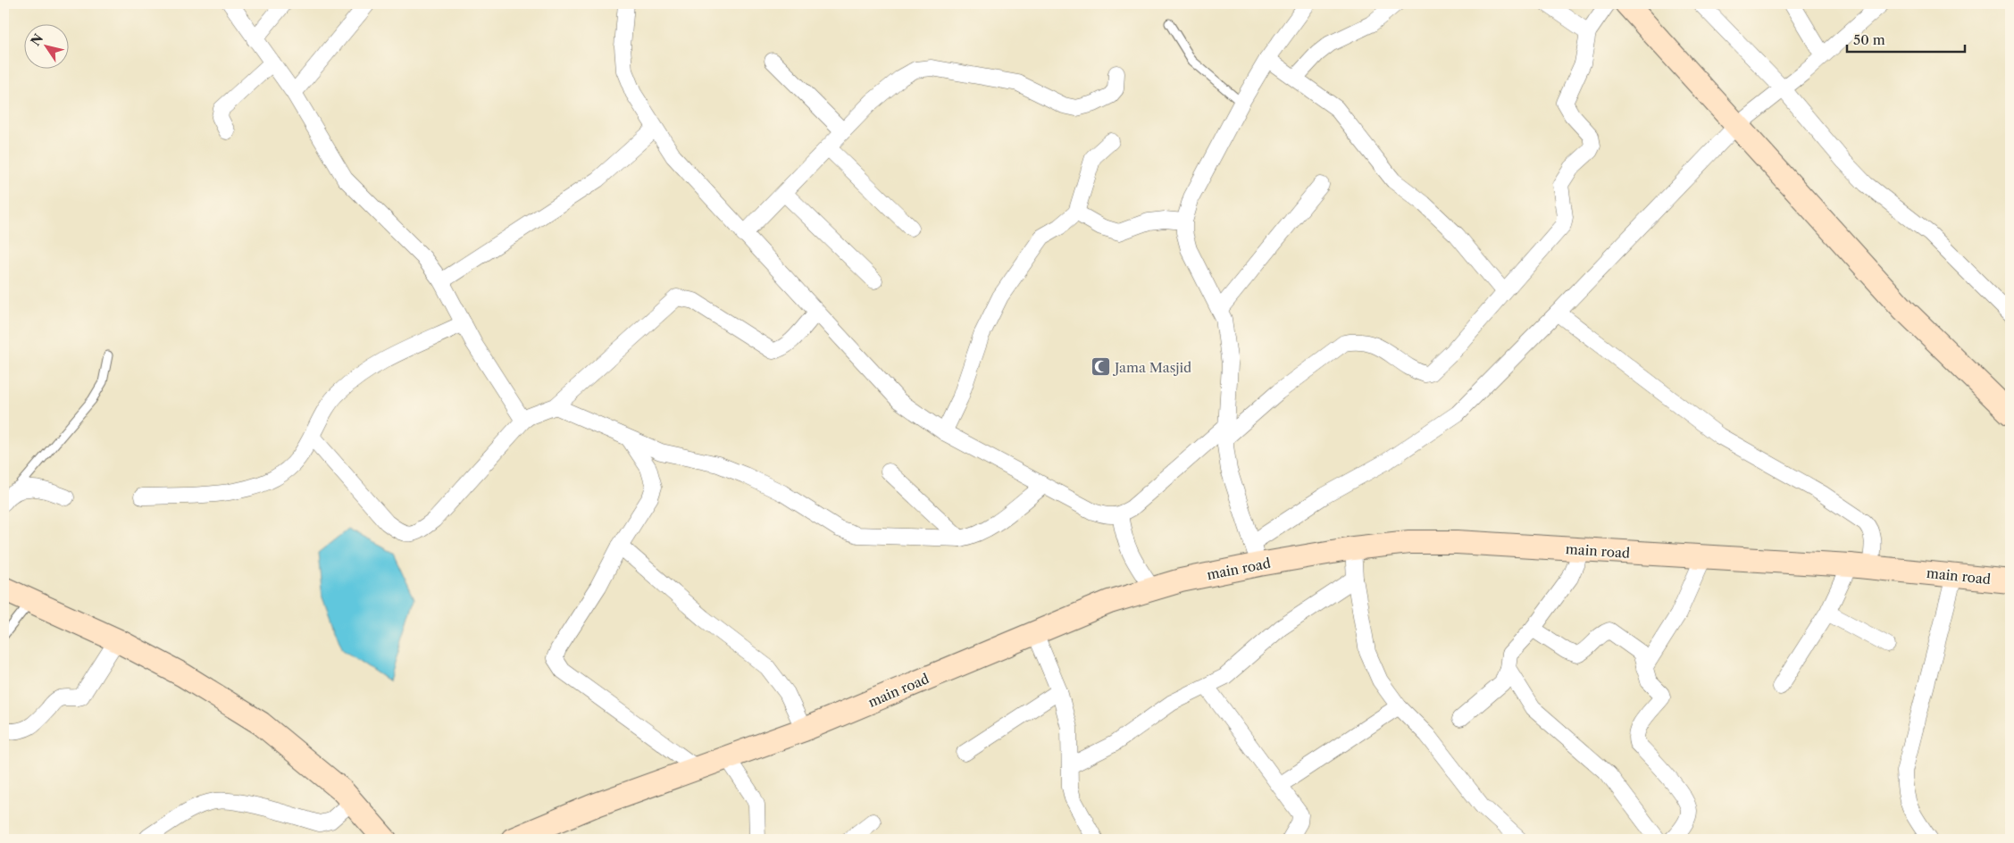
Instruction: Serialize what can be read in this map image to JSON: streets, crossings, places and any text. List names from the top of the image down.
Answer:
{
  "streets": {
    "main road": ["main road"]
  },
  "places": {
    "mosque": ["Jama Masjid"]
  },
  "scale_bar": "50 m",
  "north": "top left"
}
